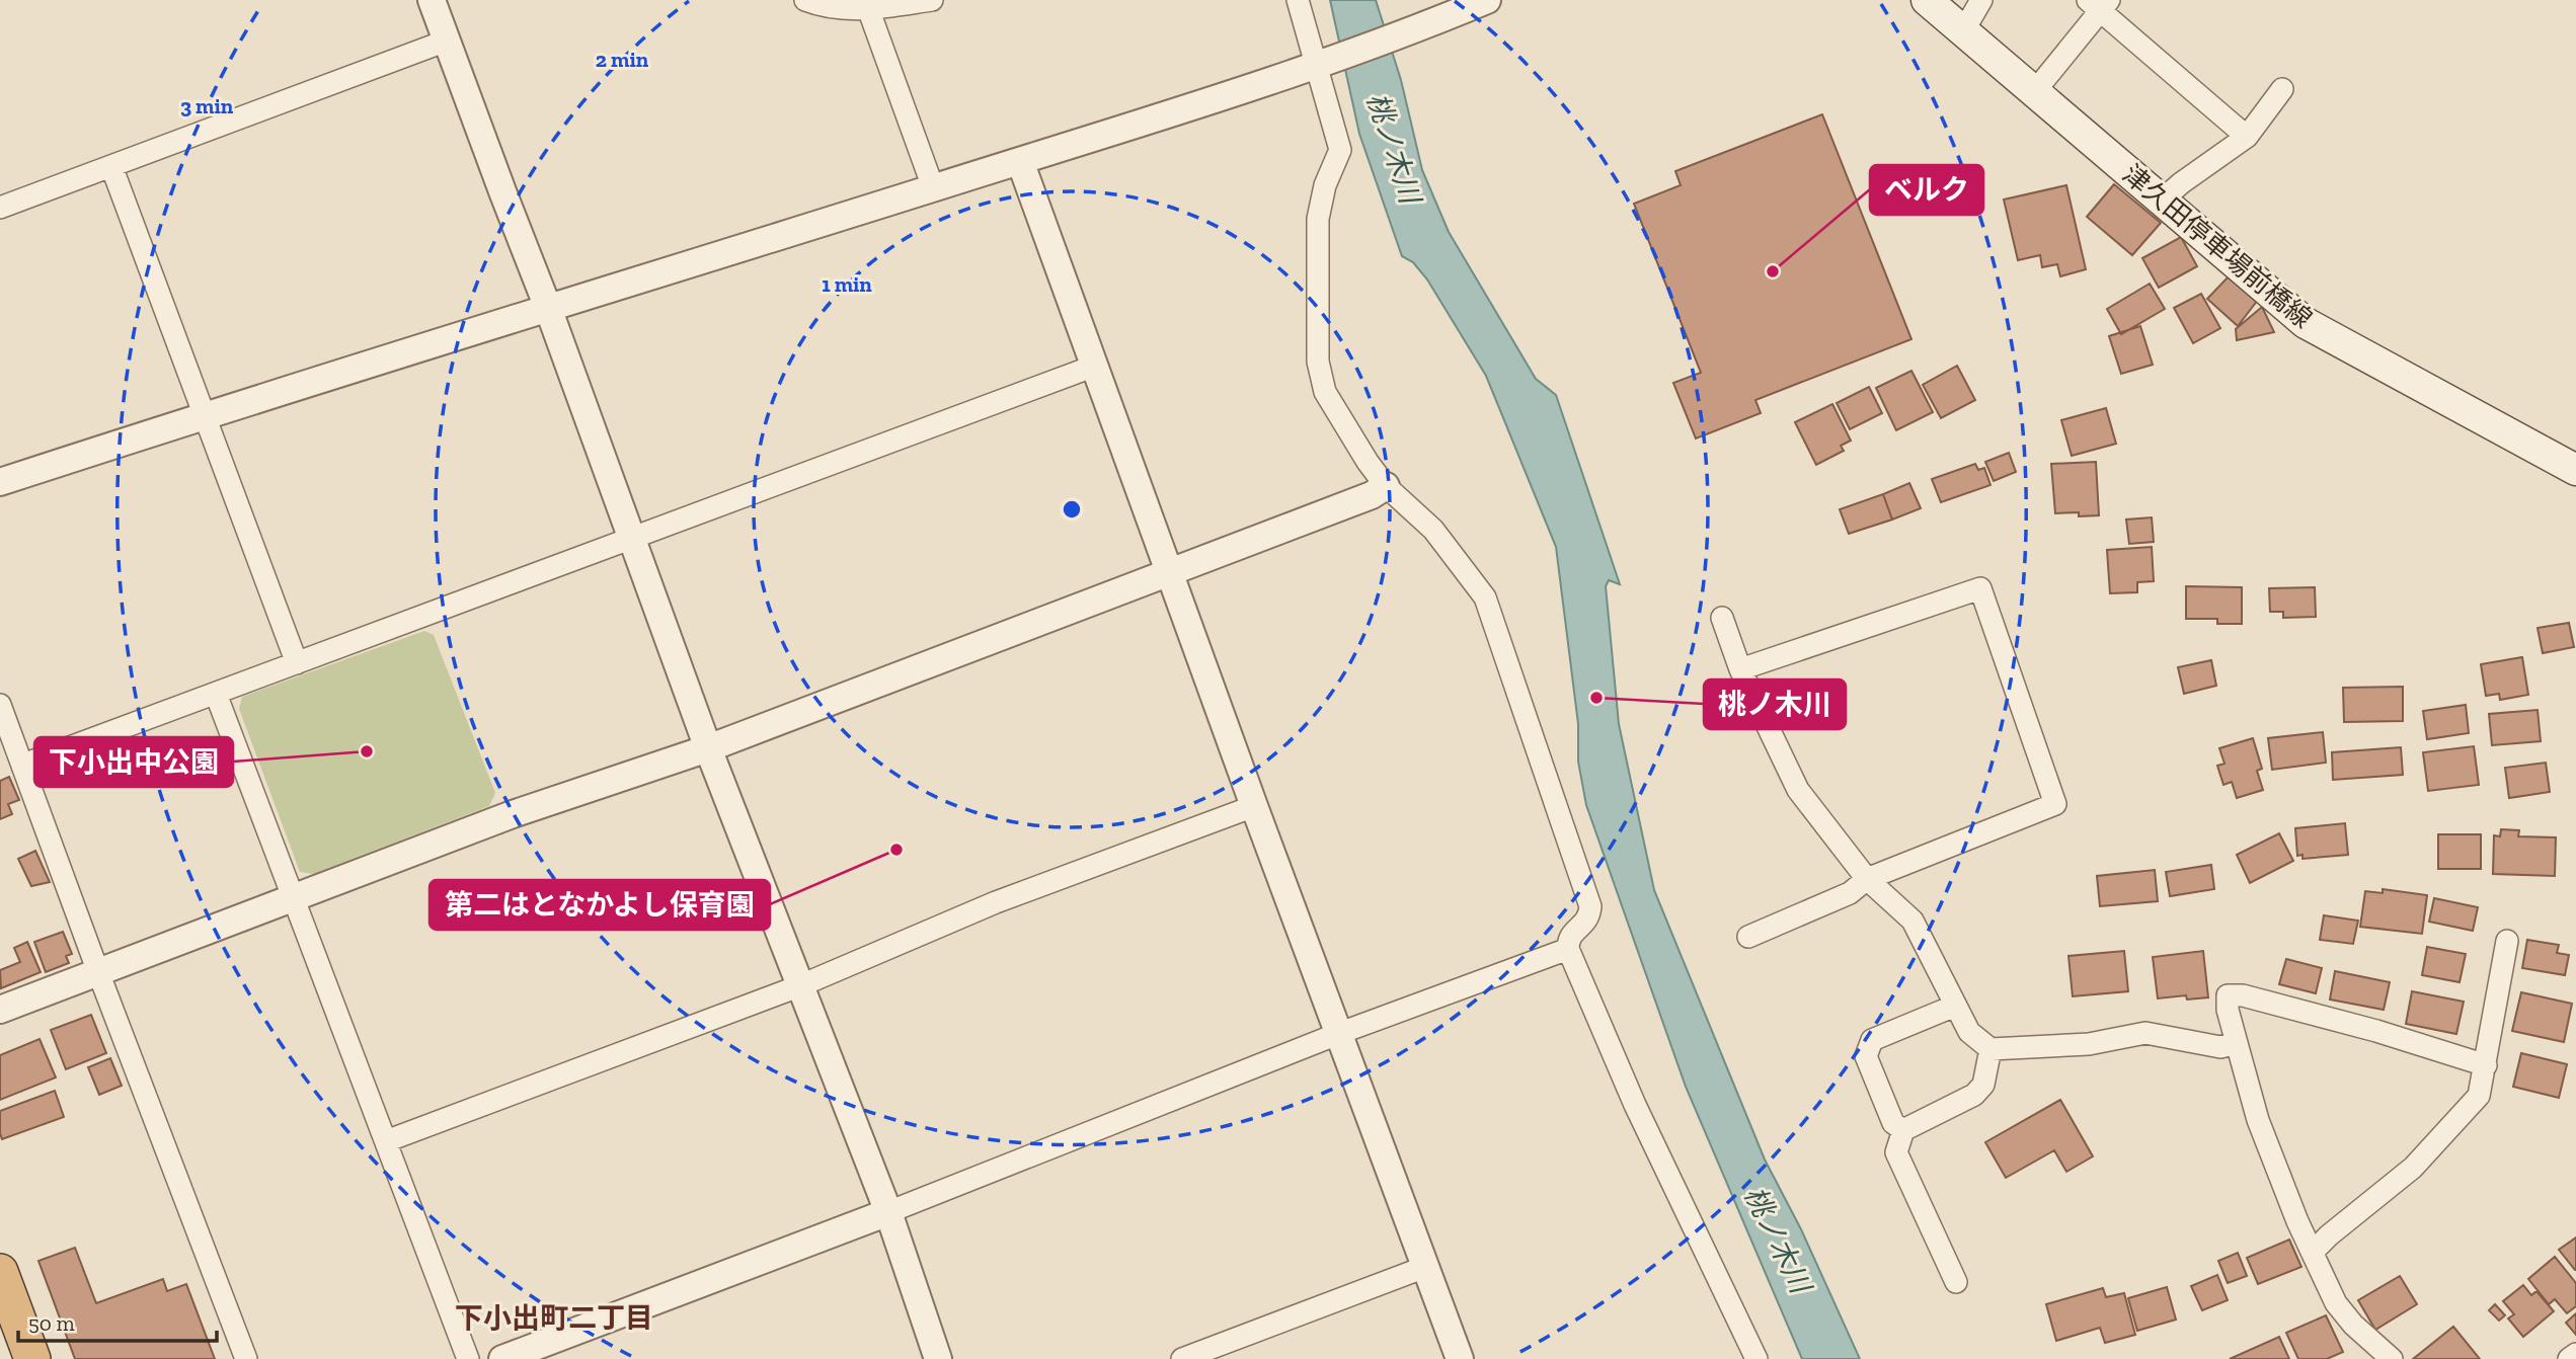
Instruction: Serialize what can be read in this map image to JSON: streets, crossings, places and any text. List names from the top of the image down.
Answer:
{
  "streets": {
    "main road": ["津久田停車場前橋線"]
  },
  "districts": ["下小出町二丁目"],
  "water": ["桃ノ木川"],
  "places": [
    "ベルク",
    "桃ノ木川",
    "下小出中公園",
    "第二はとなかよし保育園"
  ],
  "scale_bar": "50 m",
  "rings": ["2 min", "3 min", "1 min"]
}
